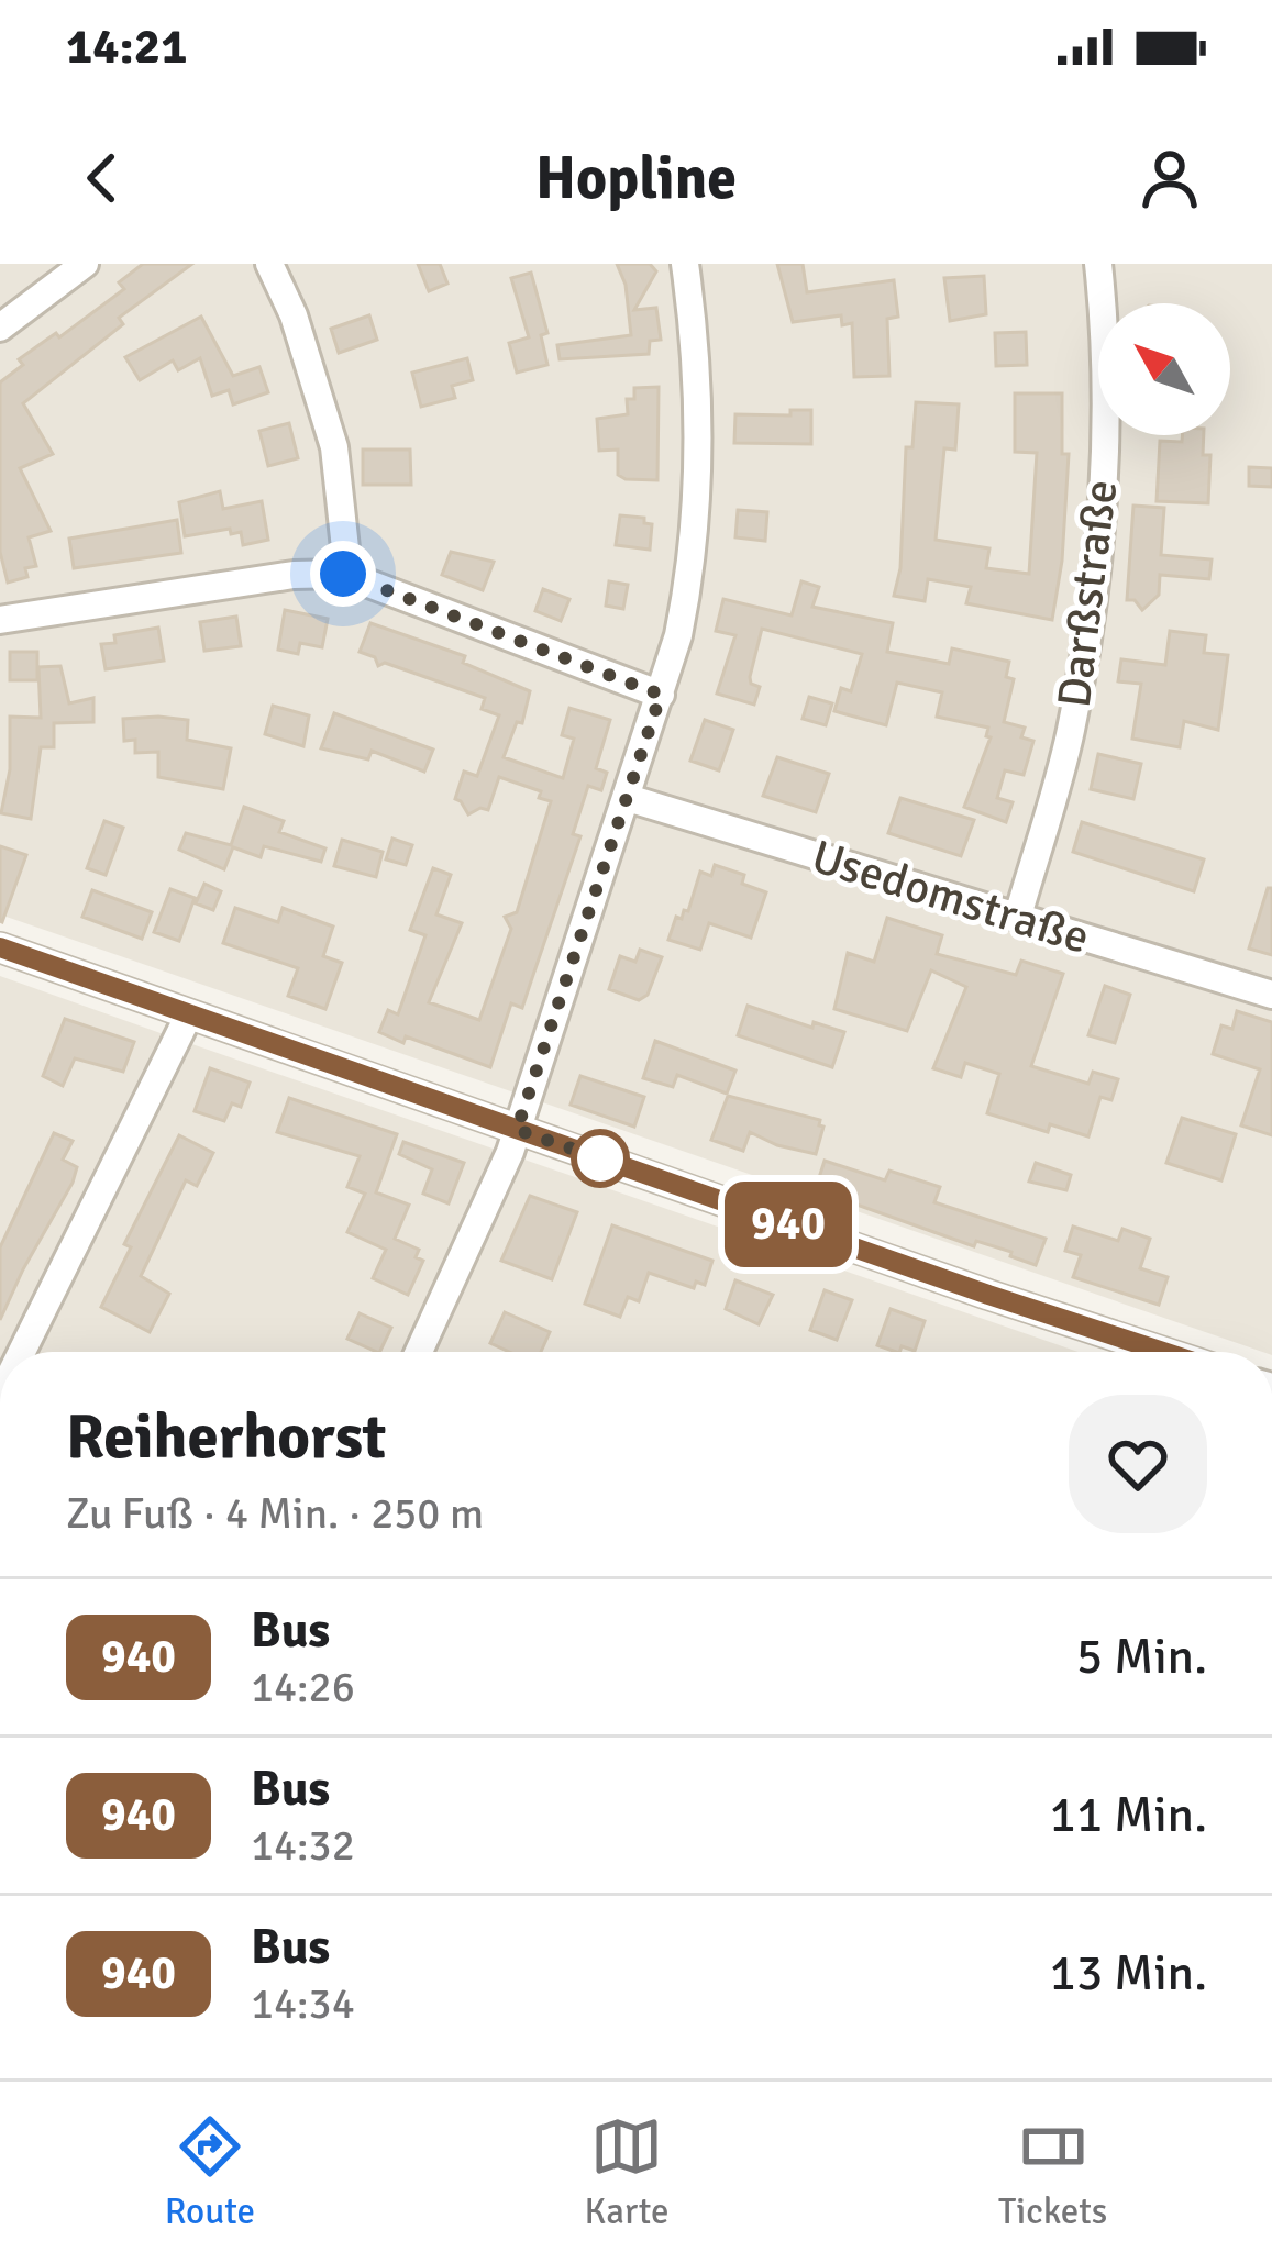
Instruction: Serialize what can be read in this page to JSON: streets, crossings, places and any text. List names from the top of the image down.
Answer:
{
  "streets": {
    "street": ["Darßstraße", "Usedomstraße"]
  },
  "crossings": [
    ["Darßstraße", "Usedomstraße"]
  ],
  "lines": ["bus line 940"],
  "north": "top left",
  "page": {
    "status": "14:21",
    "header": "Hopline",
    "on_map": "940",
    "heading": ["Reiherhorst", "Zu Fuß · 4 Min. · 250 m"],
    "list": [
      {
        "mark": "940",
        "name": "Bus",
        "note": "14:26",
        "value": "5 Min."
      },
      {
        "mark": "940",
        "name": "Bus",
        "note": "14:32",
        "value": "11 Min."
      },
      {
        "mark": "940",
        "name": "Bus",
        "note": "14:34",
        "value": "13 Min."
      }
    ],
    "tabs": ["Route", "Karte", "Tickets"]
  }
}
